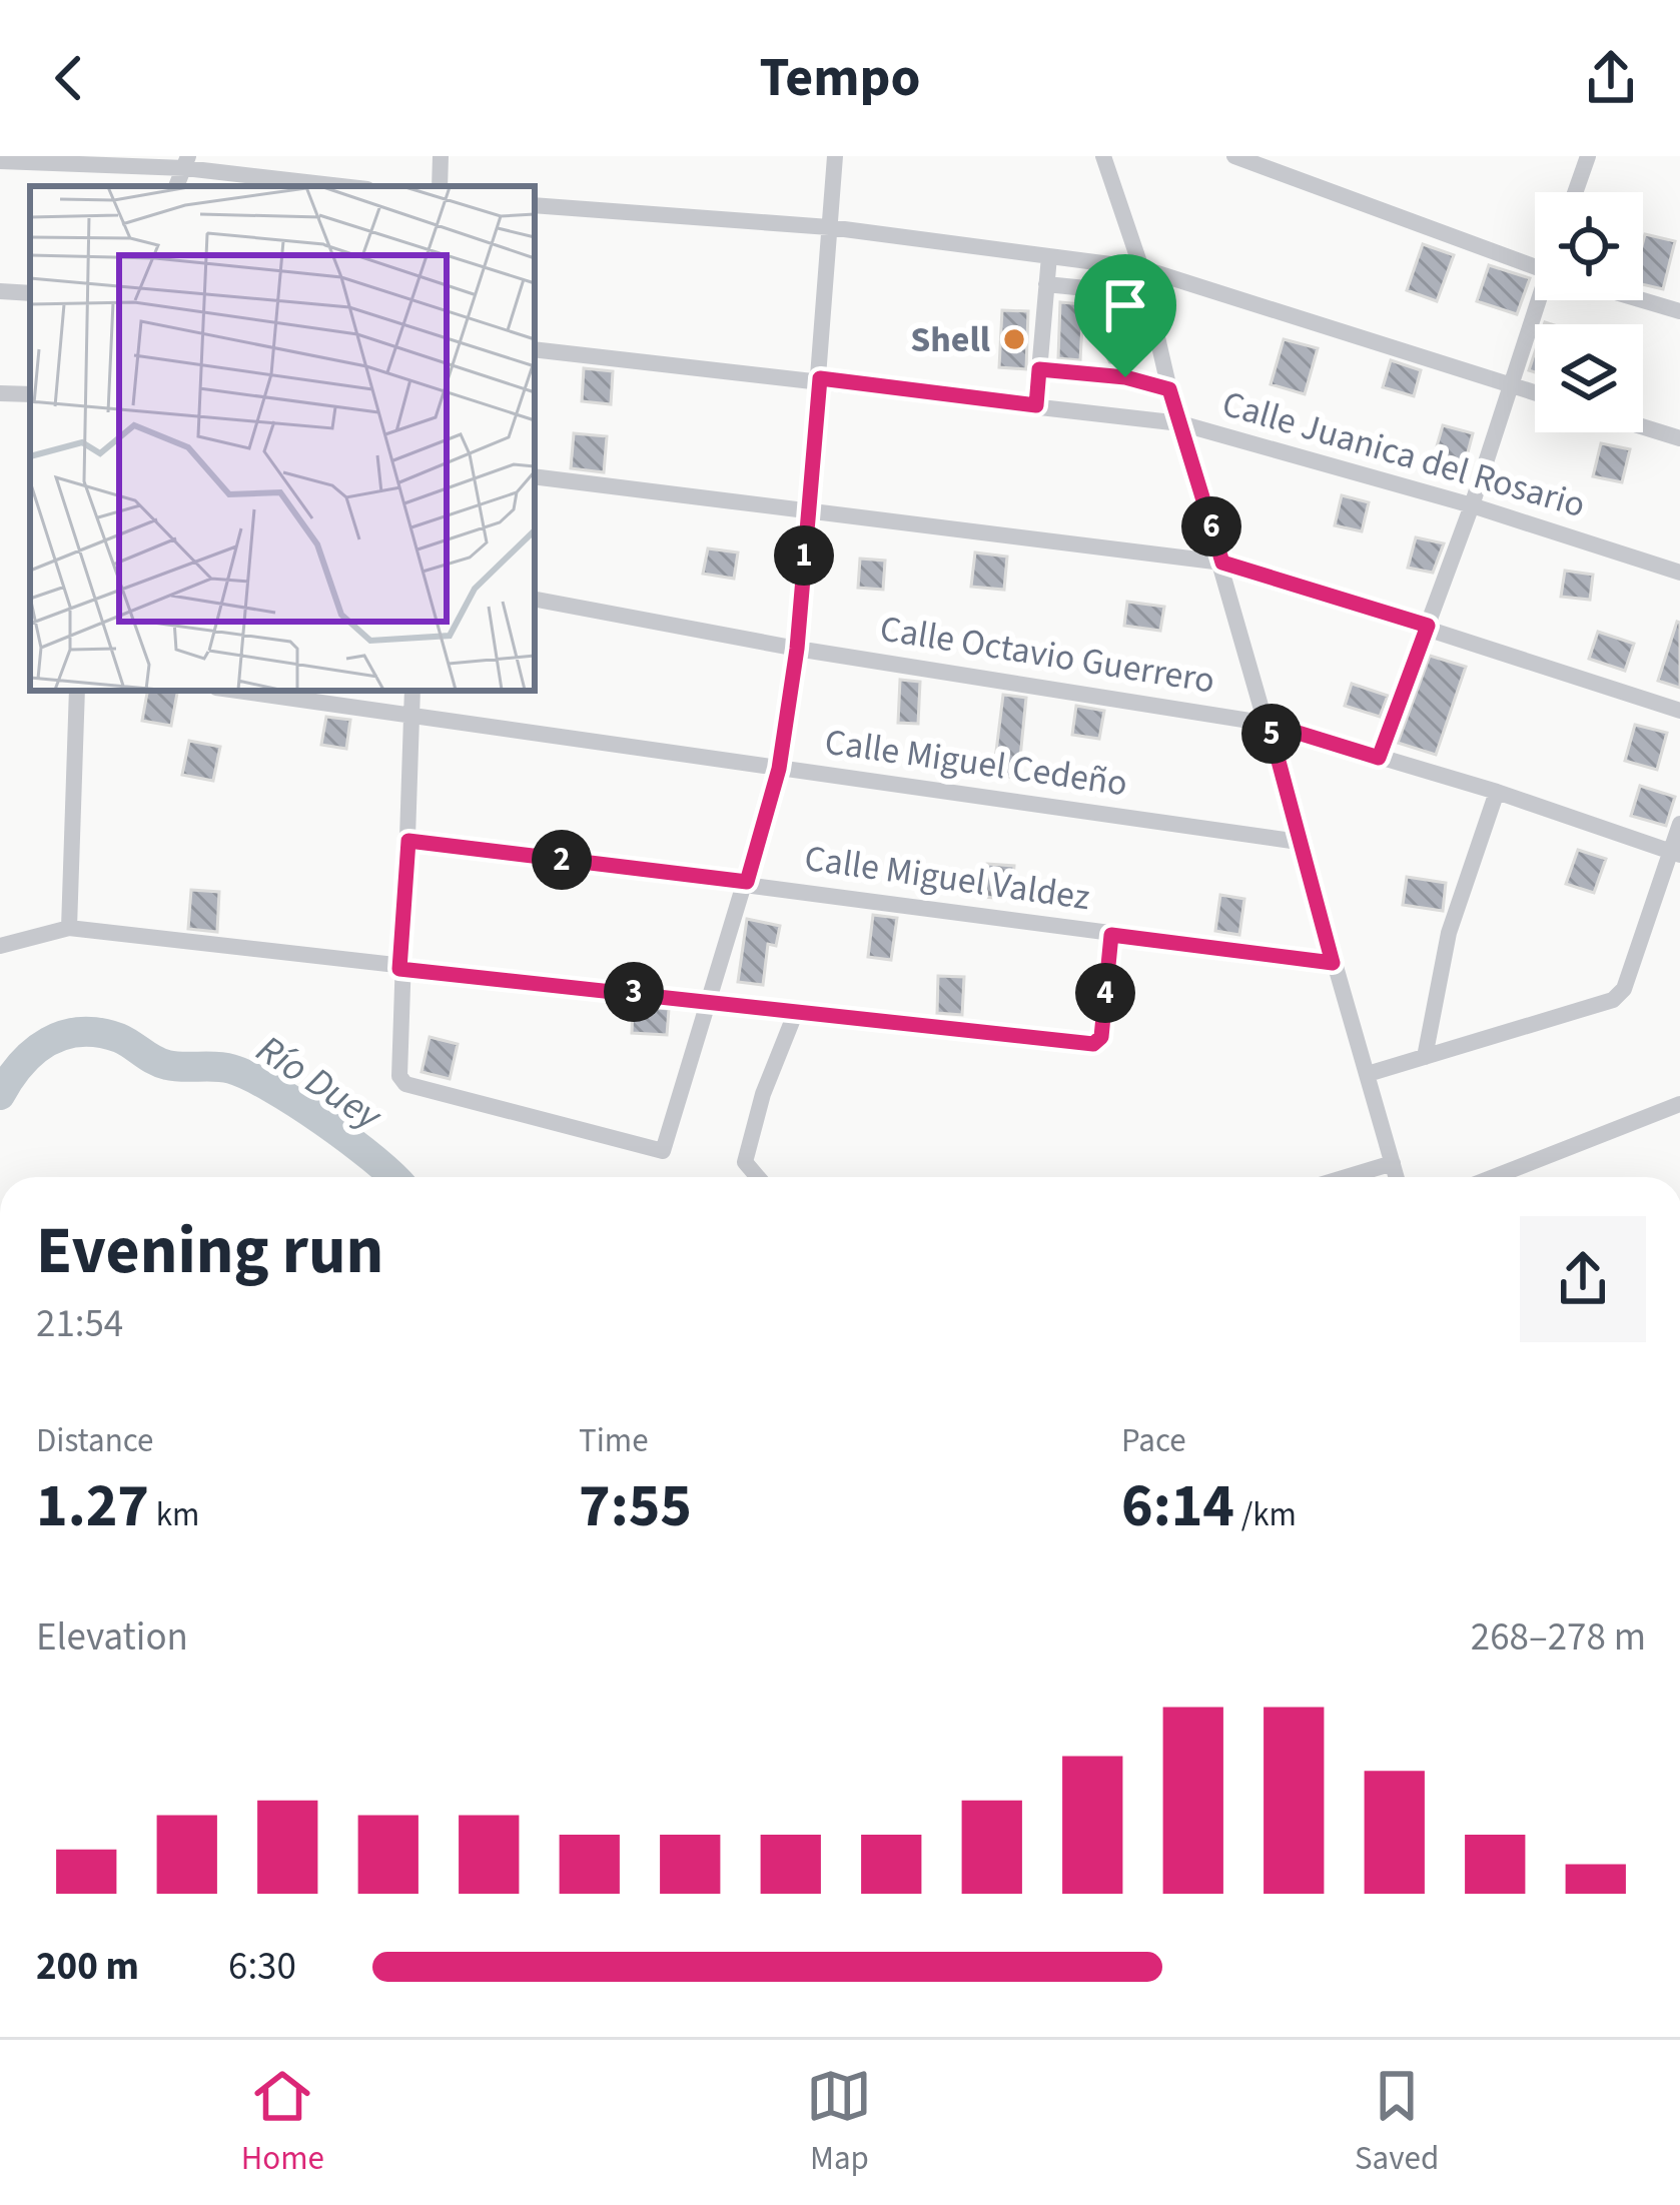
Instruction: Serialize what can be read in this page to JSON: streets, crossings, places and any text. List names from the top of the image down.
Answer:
{
  "streets": {
    "street": [
      "Calle Juanica del Rosario",
      "Calle Octavio Guerrero",
      "Calle Miguel Cedeño",
      "Calle Miguel Valdez"
    ]
  },
  "water": ["Río Duey"],
  "places": ["Shell"],
  "page": {
    "header": "Tempo",
    "pins": [
      "6",
      "1",
      "5",
      "2",
      "3",
      "4"
    ],
    "heading": ["Evening run", "21:54"],
    "stats": [
      ["Distance", "1.27 km"],
      ["Time", "7:55"],
      ["Pace", "6:14 /km"]
    ],
    "chart": ["Elevation", "268–278 m"],
    "list": [
      {
        "name": "200 m",
        "note": "6:30"
      }
    ],
    "tabs": ["Home", "Map", "Saved"]
  }
}
